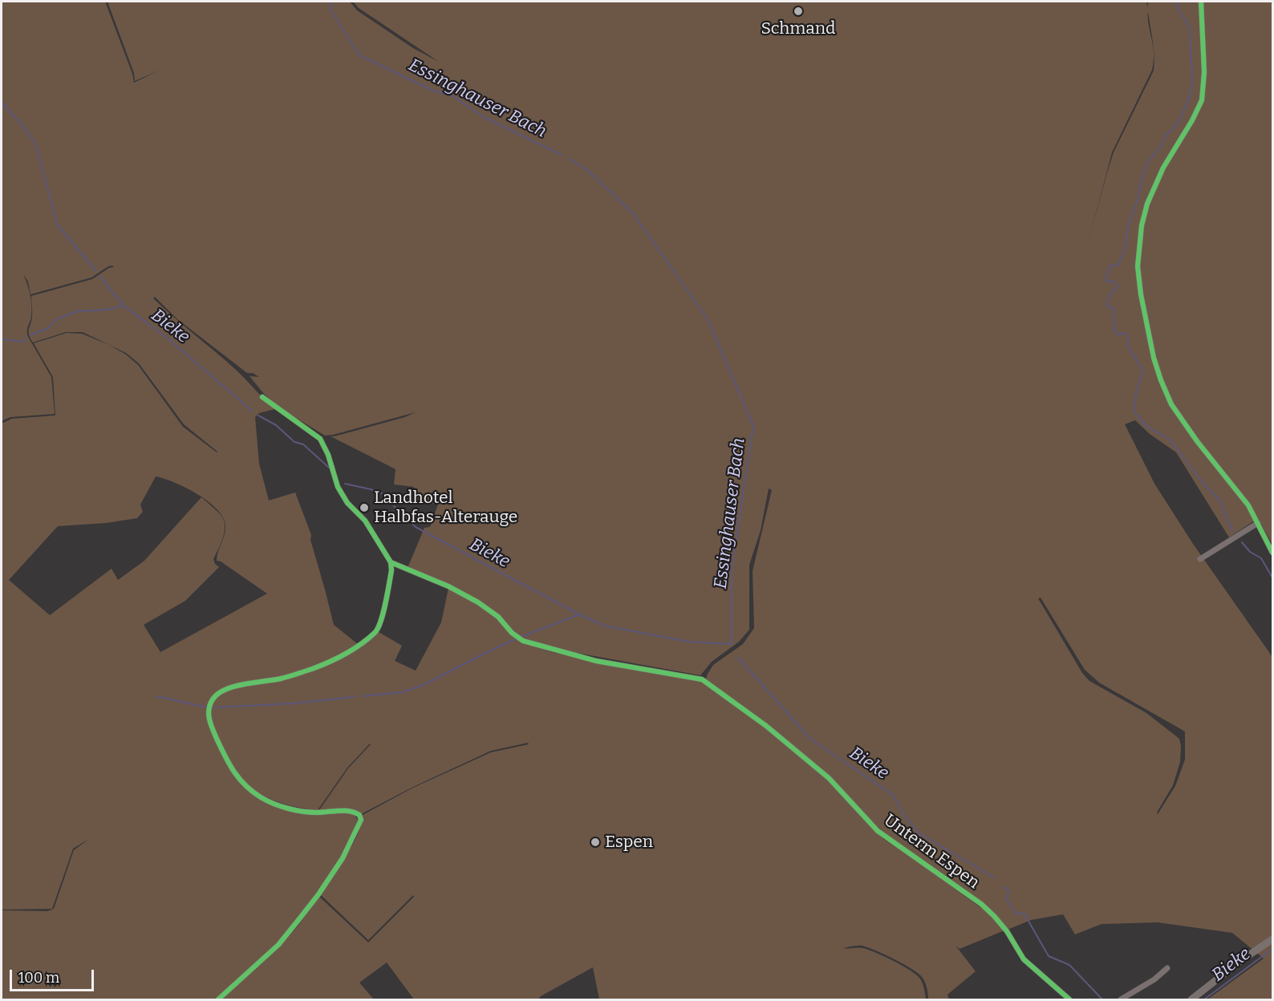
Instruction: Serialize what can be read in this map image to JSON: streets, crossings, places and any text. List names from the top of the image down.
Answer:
{
  "streets": {
    "street": ["Unterm Espen"]
  },
  "water": ["Essinghauser Bach", "Bieke"],
  "places": ["Schmand", "Landhotel Halbfas-Alterauge", "Espen"],
  "scale_bar": "100 m"
}
